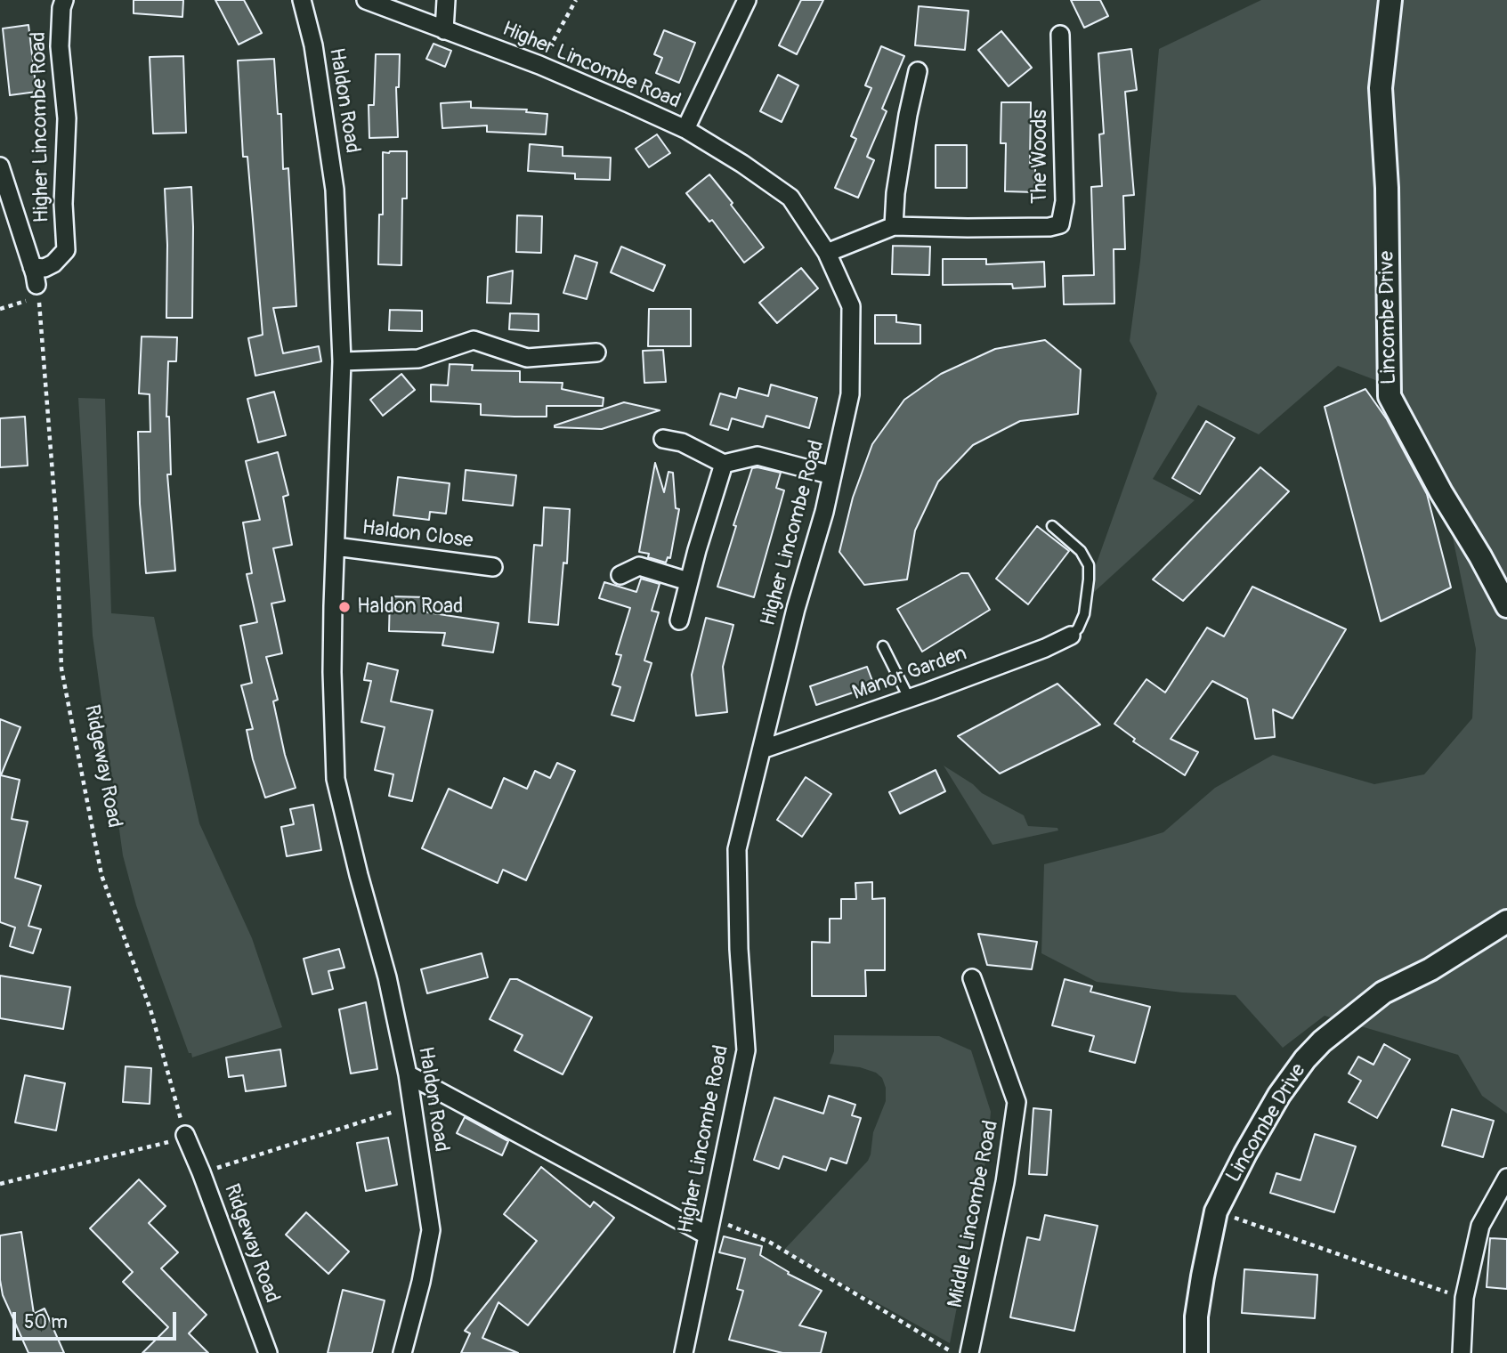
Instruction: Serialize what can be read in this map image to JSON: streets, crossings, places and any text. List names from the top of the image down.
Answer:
{
  "streets": {
    "street": [
      "Higher Lincombe Road",
      "Haldon Road",
      "The Woods",
      "Lincombe Drive",
      "Haldon Close",
      "Manor Garden",
      "Ridgeway Road",
      "Middle Lincombe Road"
    ]
  },
  "crossings": [
    ["Higher Lincombe Road", "The Woods"],
    ["Higher Lincombe Road", "Manor Garden"],
    ["Haldon Road", "Haldon Close"]
  ],
  "places": ["Haldon Road"],
  "scale_bar": "50 m"
}
